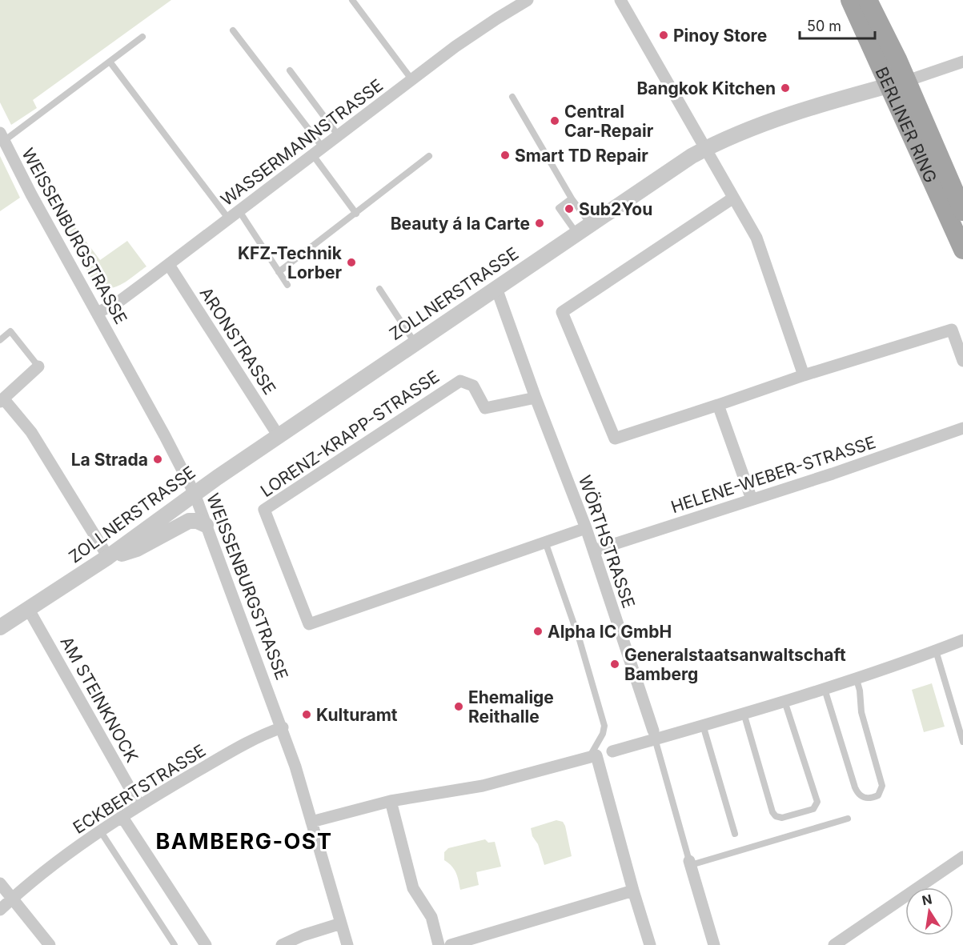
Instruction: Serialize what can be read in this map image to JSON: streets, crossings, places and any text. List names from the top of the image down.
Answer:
{
  "streets": {
    "main road": ["BERLINER RING"],
    "street": [
      "WASSERMANNSTRASSE",
      "WEISSENBURGSTRASSE",
      "ZOLLNERSTRASSE",
      "ARONSTRASSE",
      "LORENZ-KRAPP-STRASSE",
      "HELENE-WEBER-STRASSE",
      "WÖRTHSTRASSE",
      "AM STEINKNOCK",
      "ECKBERTSTRASSE"
    ]
  },
  "crossings": [
    ["BERLINER RING", "ZOLLNERSTRASSE"],
    ["WASSERMANNSTRASSE", "WEISSENBURGSTRASSE"],
    ["WASSERMANNSTRASSE", "ARONSTRASSE"],
    ["WEISSENBURGSTRASSE", "ZOLLNERSTRASSE"],
    ["WEISSENBURGSTRASSE", "ECKBERTSTRASSE"],
    ["ZOLLNERSTRASSE", "ARONSTRASSE"],
    ["ZOLLNERSTRASSE", "WÖRTHSTRASSE"],
    ["ZOLLNERSTRASSE", "AM STEINKNOCK"],
    ["LORENZ-KRAPP-STRASSE", "WÖRTHSTRASSE"],
    ["HELENE-WEBER-STRASSE", "WÖRTHSTRASSE"],
    ["AM STEINKNOCK", "ECKBERTSTRASSE"]
  ],
  "districts": ["BAMBERG-OST"],
  "places": [
    "Pinoy Store",
    "Bangkok Kitchen",
    "Central Car-Repair",
    "Smart TD Repair",
    "Sub2You",
    "Beauty á la Carte",
    "KFZ-Technik Lorber",
    "La Strada",
    "Alpha IC GmbH",
    "Generalstaatsanwaltschaft Bamberg",
    "Ehemalige Reithalle",
    "Kulturamt"
  ],
  "scale_bar": "50 m",
  "north": "top"
}
